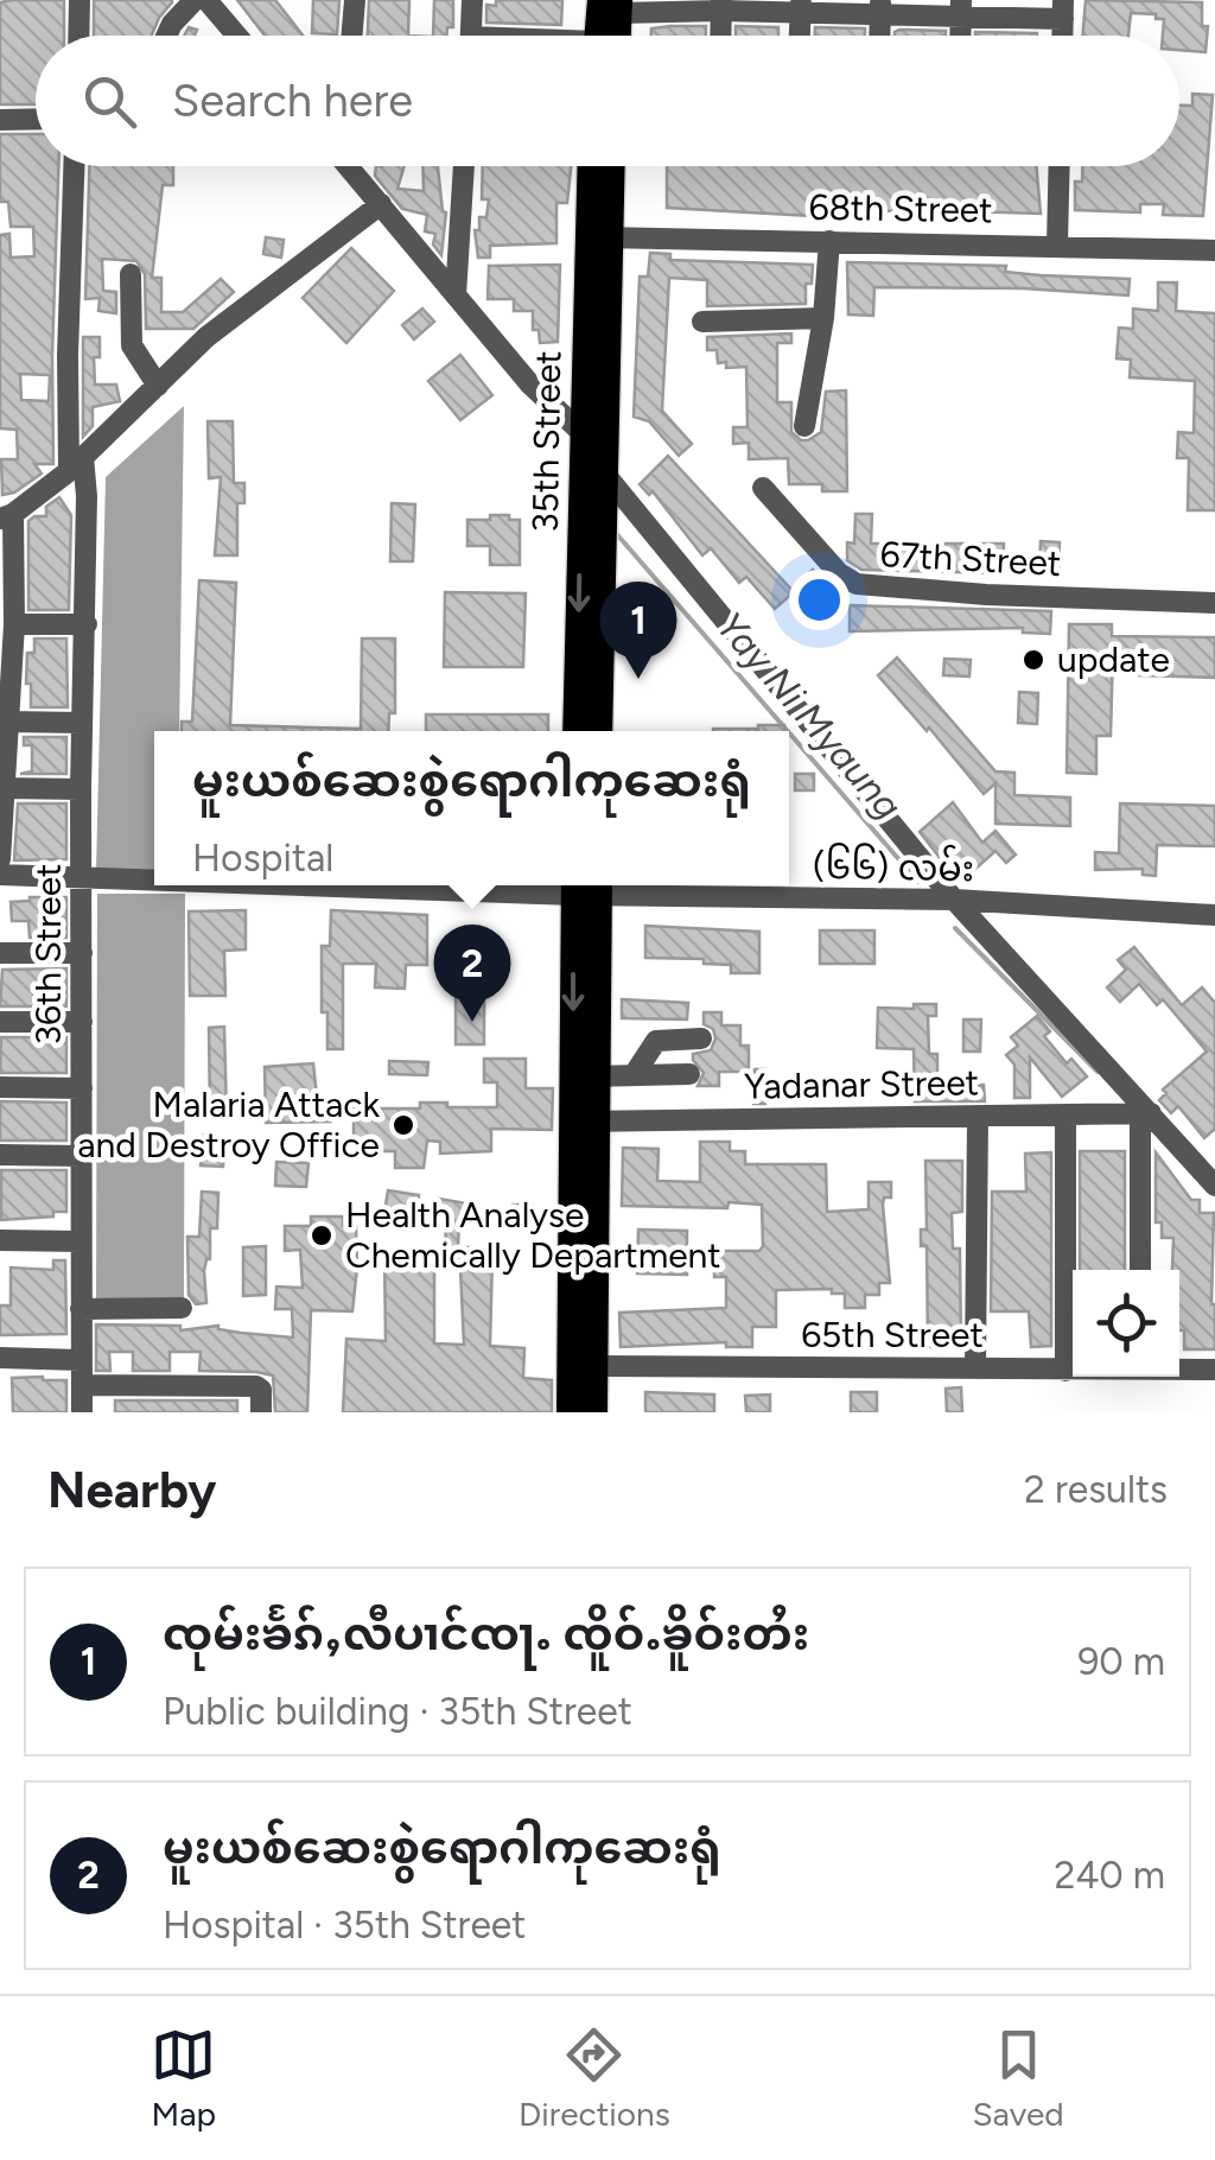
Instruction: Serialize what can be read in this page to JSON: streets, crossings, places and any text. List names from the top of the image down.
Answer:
{
  "streets": {
    "main road": ["35th Street"],
    "street": [
      "68th Street",
      "67th Street",
      "(၆၆) လမ်း",
      "36th Street",
      "Yadanar Street",
      "65th Street"
    ]
  },
  "crossings": [
    ["68th Street", "35th Street"],
    ["(၆၆) လမ်း", "36th Street"]
  ],
  "water": ["Yay Ni Myaung"],
  "places": ["update", "Malaria Attack and Destroy Office", "Health Analyse Chemically Department"],
  "page": {
    "search": "Search here",
    "pins": ["1", "2"],
    "popup": ["မူးယစ်ဆေးစွဲရောဂါကုဆေးရုံ", "Hospital"],
    "heading": ["Nearby", "2 results"],
    "list": [
      {
        "mark": "1",
        "name": "ၸုမ်းၶႅၵ်ႇလီပၢင်ၸႃႉ ၸိူဝ်ႉၶိူဝ်းတႆး",
        "note": "Public building · 35th Street",
        "value": "90 m"
      },
      {
        "mark": "2",
        "name": "မူးယစ်ဆေးစွဲရောဂါကုဆေးရုံ",
        "note": "Hospital · 35th Street",
        "value": "240 m"
      }
    ],
    "nav": ["Map", "Directions", "Saved"]
  }
}
